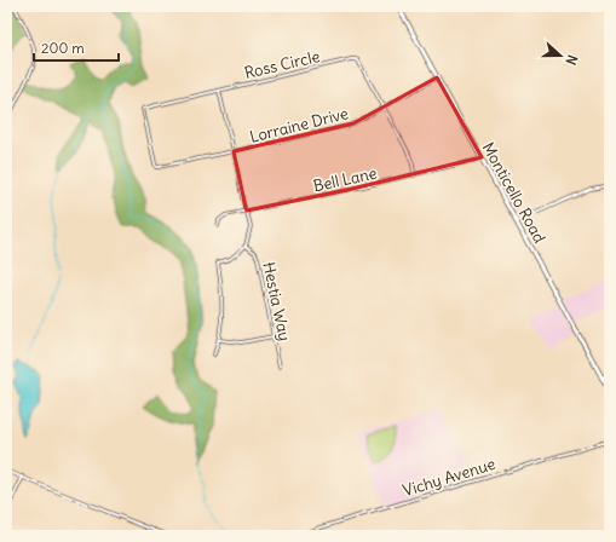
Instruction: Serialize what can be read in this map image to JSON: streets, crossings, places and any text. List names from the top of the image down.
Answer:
{
  "streets": {
    "main road": ["Monticello Road"],
    "street": [
      "Ross Circle",
      "Lorraine Drive",
      "Bell Lane",
      "Hestia Way",
      "Vichy Avenue"
    ]
  },
  "crossings": [
    ["Ross Circle", "Lorraine Drive"],
    ["Ross Circle", "Bell Lane"],
    ["Lorraine Drive", "Monticello Road"],
    ["Bell Lane", "Monticello Road"]
  ],
  "scale_bar": "200 m",
  "north": "right"
}
